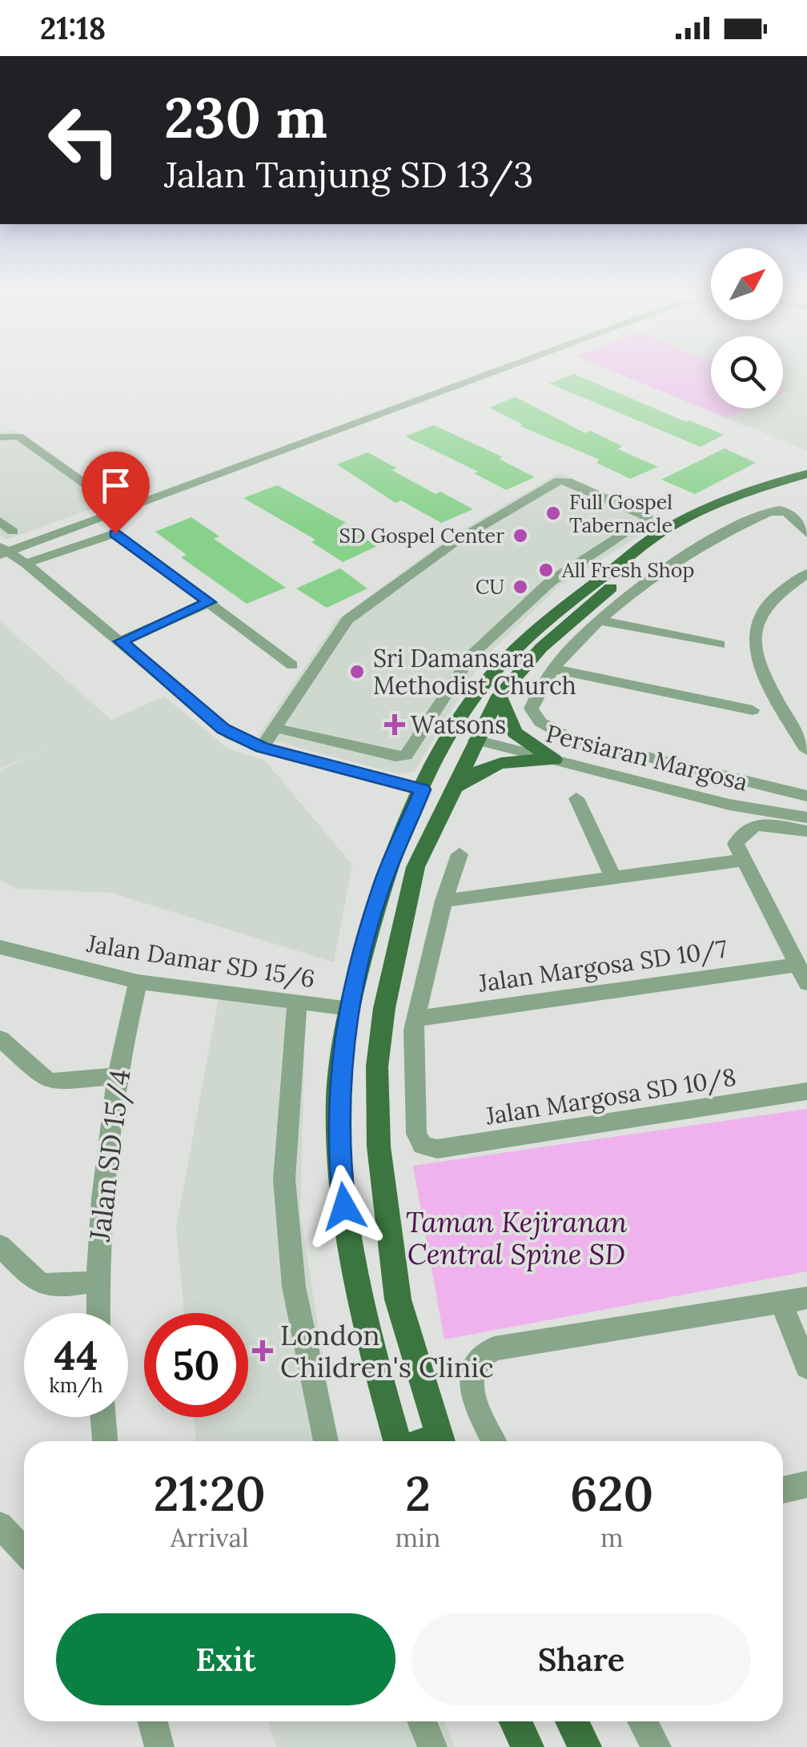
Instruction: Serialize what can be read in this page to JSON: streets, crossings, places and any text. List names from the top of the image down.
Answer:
{
  "streets": {
    "street": [
      "Persiaran Margosa",
      "Jalan Damar SD 15/6",
      "Jalan Margosa SD 10/7",
      "Jalan Margosa SD 10/8",
      "Jalan SD 15/4"
    ]
  },
  "crossings": [
    ["Jalan Damar SD 15/6", "Jalan SD 15/4"],
    ["Jalan Margosa SD 10/7", "Jalan Margosa SD 10/8"]
  ],
  "parks": ["Taman Kejiranan Central Spine SD"],
  "places": {
    "other": [
      "Full Gospel Tabernacle",
      "SD Gospel Center",
      "All Fresh Shop",
      "CU",
      "Sri Damansara Methodist Church"
    ],
    "health": ["Watsons", "London Children's Clinic"]
  },
  "north": "top right",
  "page": {
    "status": "21:18",
    "turn": ["230 m", "Jalan Tanjung SD 13/3"],
    "speed": "44 km/h",
    "limit": "50",
    "eta": [
      "21:20",
      "Arrival",
      "2",
      "min",
      "620",
      "m"
    ],
    "buttons": ["Exit", "Share"]
  }
}
